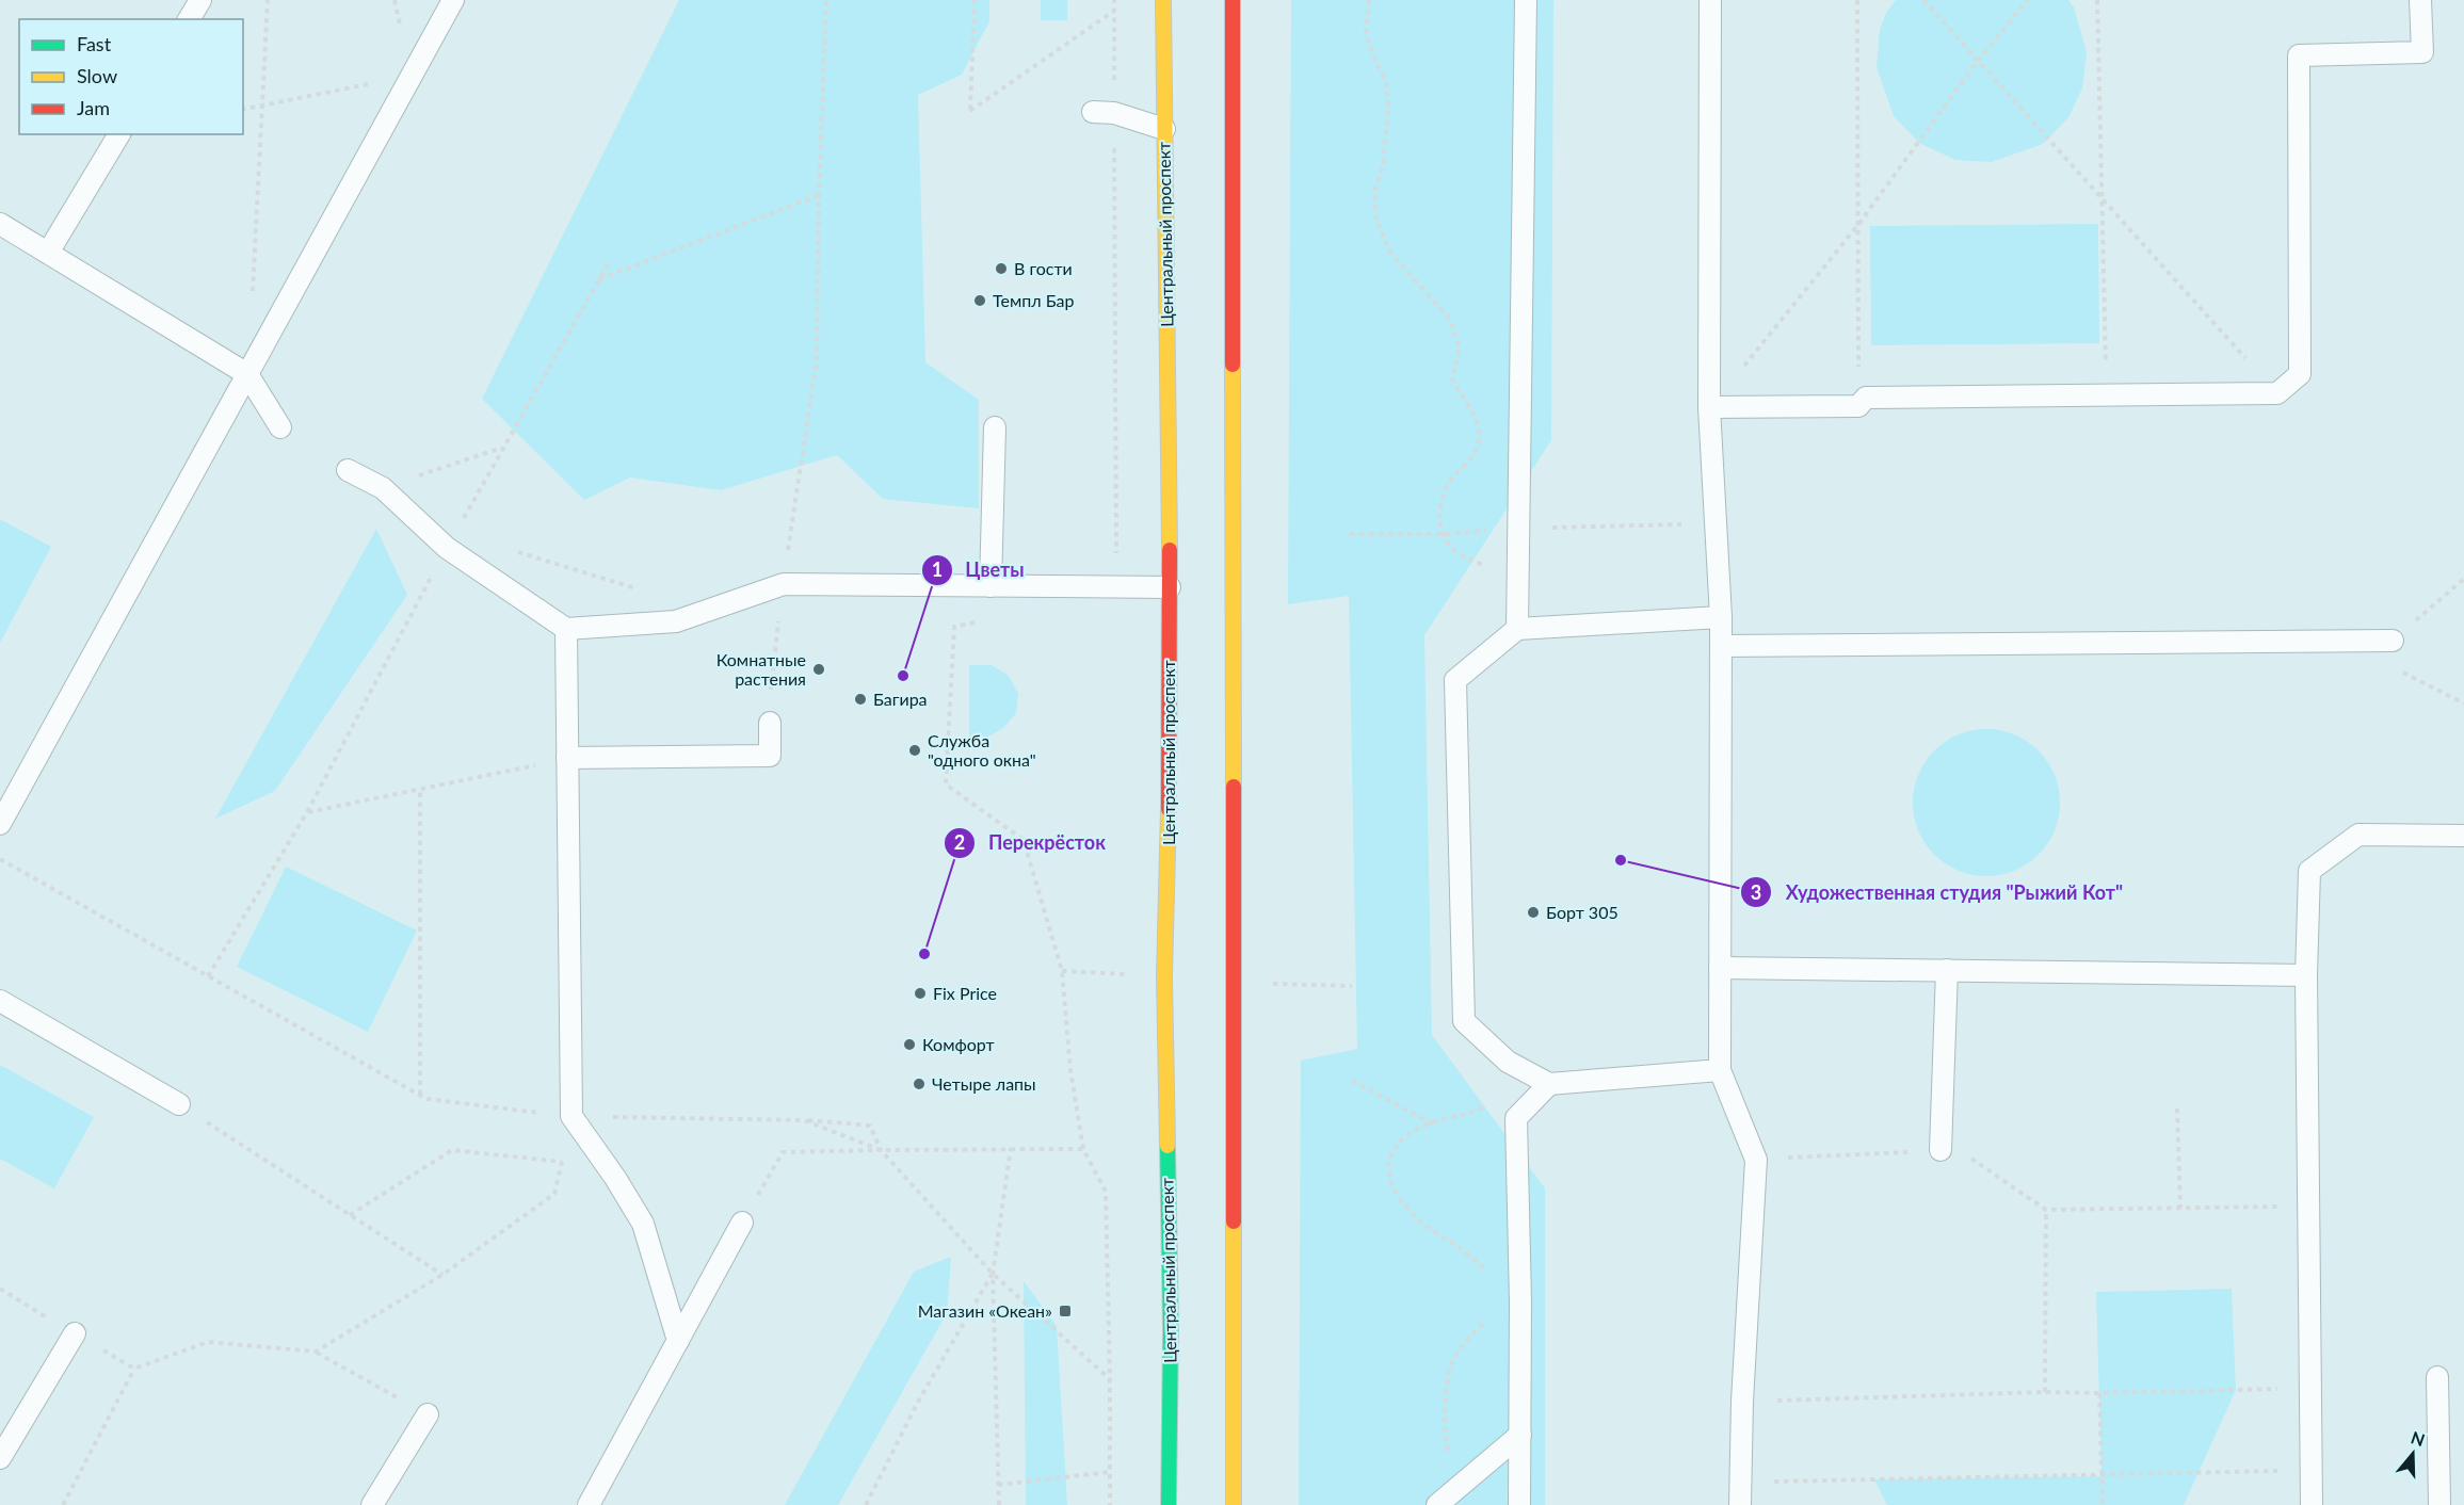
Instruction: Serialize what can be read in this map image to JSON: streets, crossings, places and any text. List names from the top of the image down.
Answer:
{
  "streets": {
    "main road": ["Центральный проспект"]
  },
  "places": {
    "other": [
      "В гости",
      "Темпл Бар",
      "Комнатные растения",
      "Цветы",
      "Багира",
      "Служба \"одного окна\"",
      "Художественная студия \"Рыжий Кот\"",
      "Борт 305",
      "Перекрёсток",
      "Fix Price",
      "Комфорт",
      "Четыре лапы"
    ],
    "transit": ["Магазин «Океан»"]
  },
  "legend": ["Fast", "Slow", "Jam"],
  "north": "top"
}
